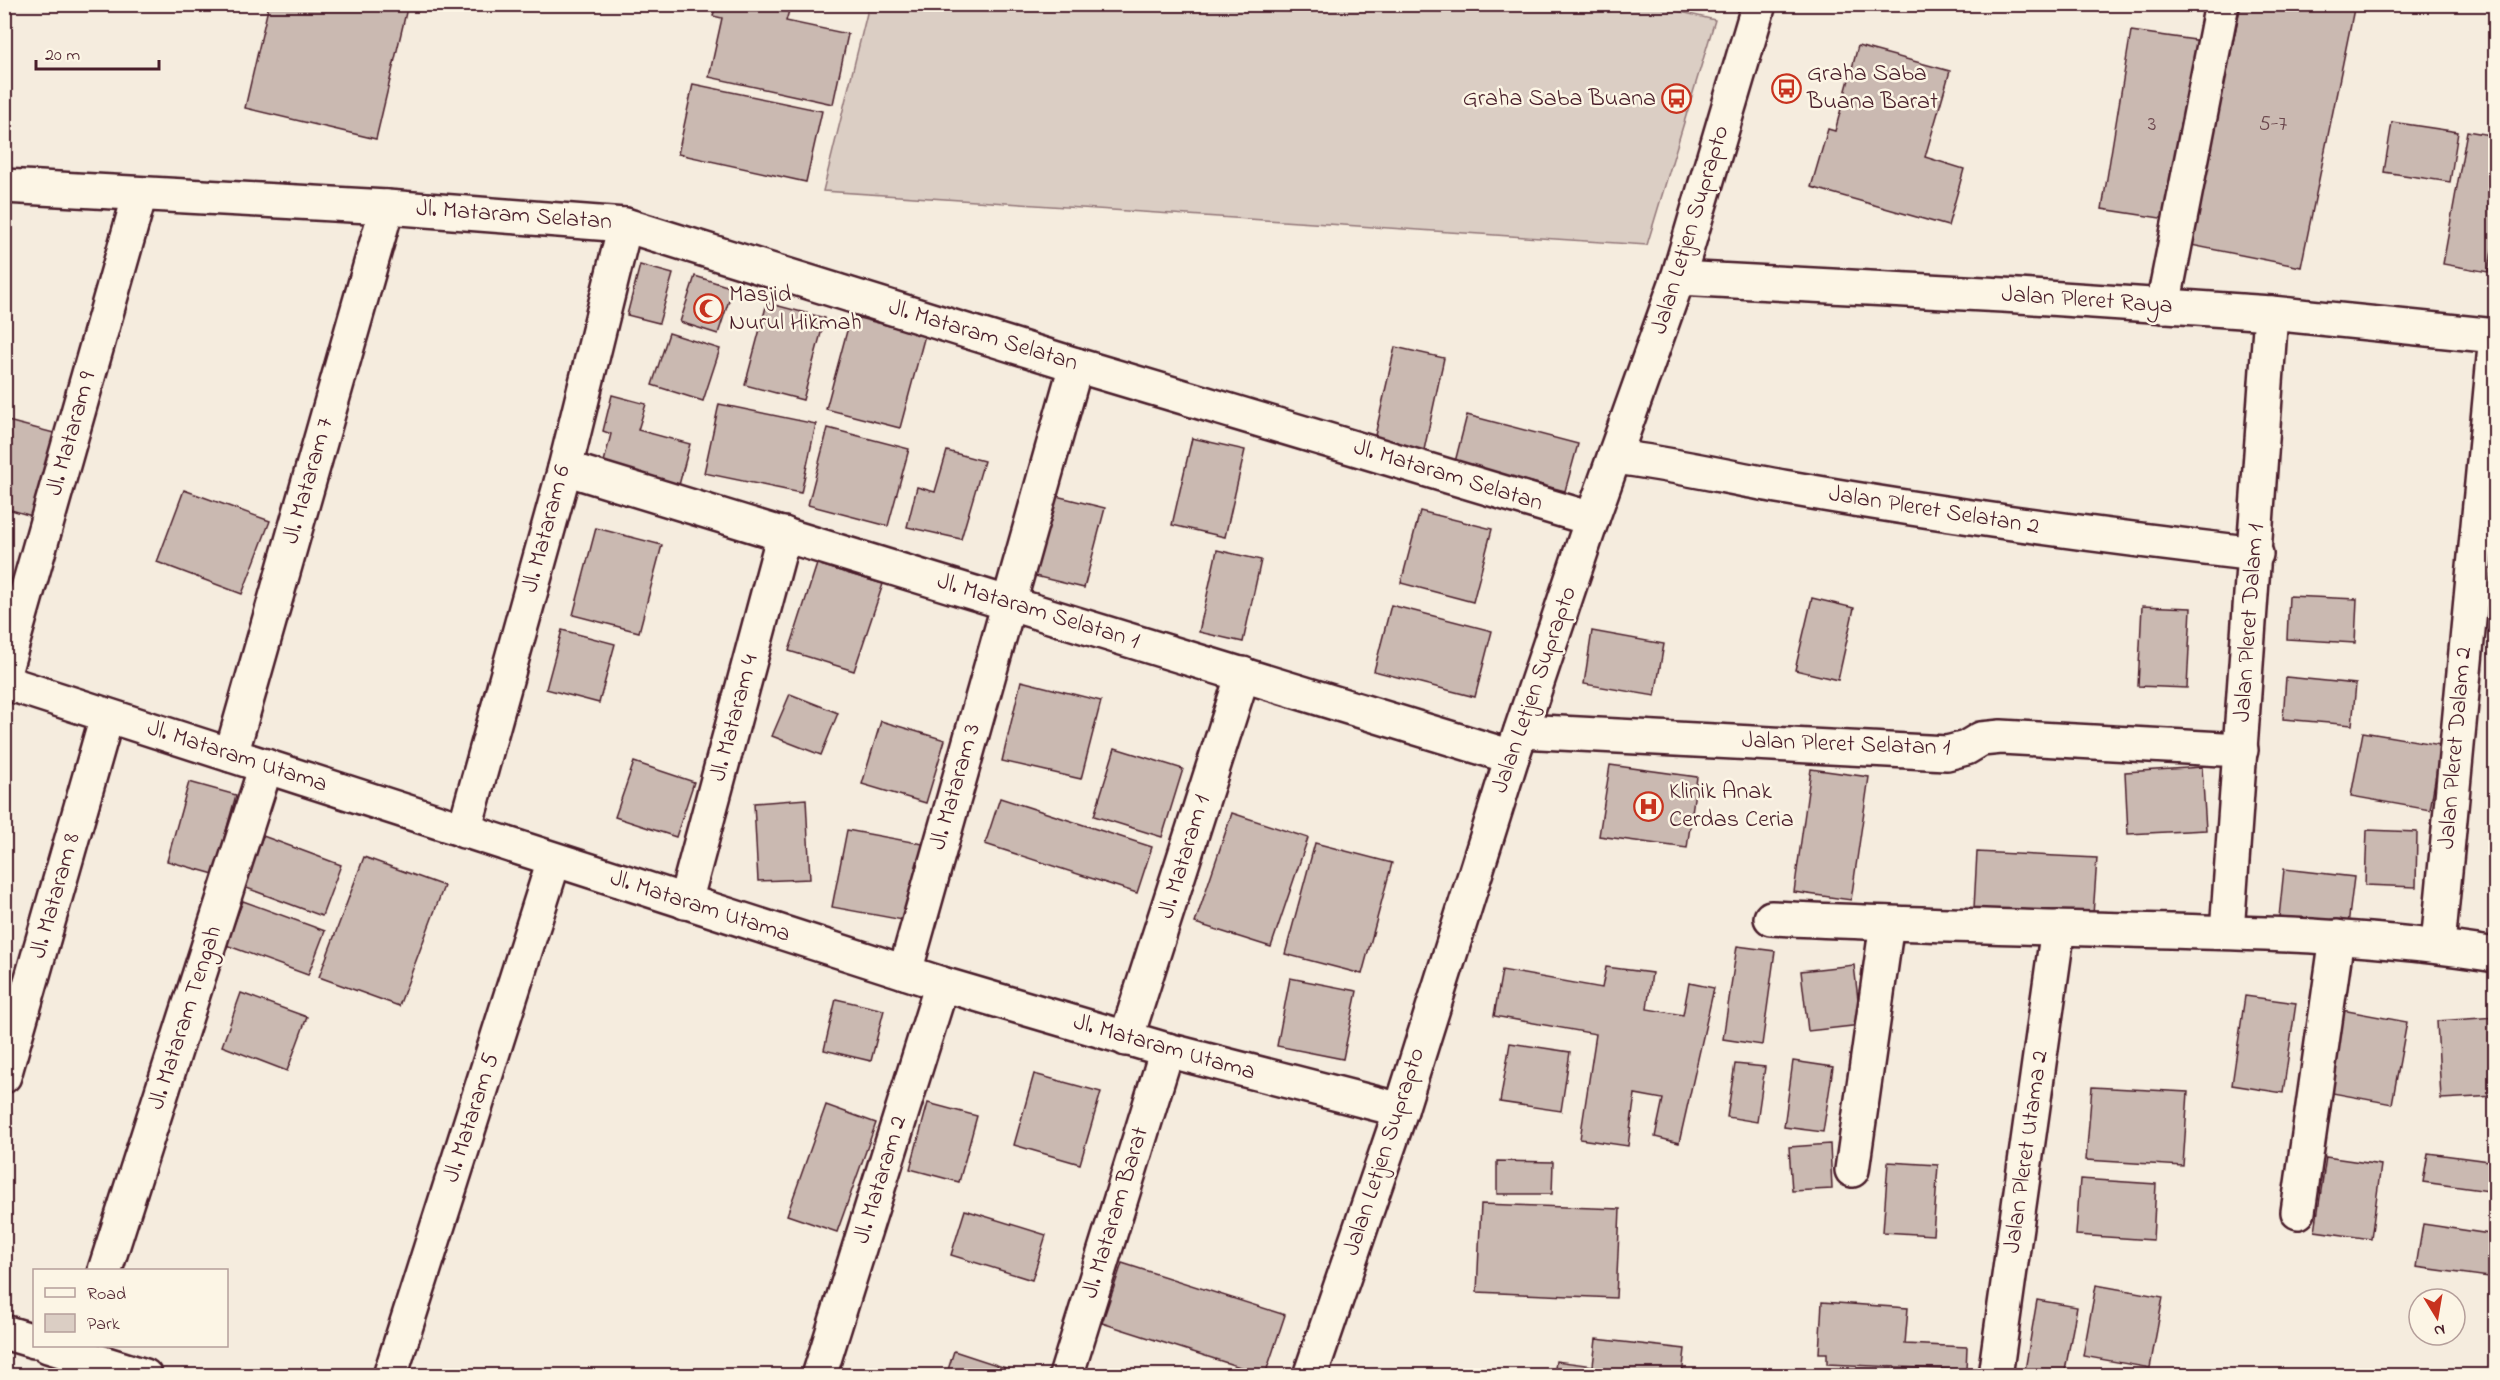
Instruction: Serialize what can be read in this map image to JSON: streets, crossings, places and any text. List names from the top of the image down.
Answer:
{
  "streets": {
    "street": [
      "Jl. Mataram Selatan",
      "Jalan Letjen Suprapto",
      "Jalan Pleret Raya",
      "Jl. Mataram 9",
      "Jl. Mataram 7",
      "Jalan Pleret Selatan 2",
      "Jl. Mataram 6",
      "Jl. Mataram Selatan 1",
      "Jalan Pleret Dalam 1",
      "Jl. Mataram 4",
      "Jalan Pleret Selatan 1",
      "Jalan Pleret Dalam 2",
      "Jl. Mataram Utama",
      "Jl. Mataram 3",
      "Jl. Mataram 1",
      "Jl. Mataram 8",
      "Jl. Mataram Tengah",
      "Jl. Mataram 5",
      "Jalan Pleret Utama 2",
      "Jl. Mataram 2",
      "Jl. Mataram Barat"
    ]
  },
  "crossings": [
    ["Jl. Mataram Selatan", "Jalan Letjen Suprapto"],
    ["Jl. Mataram Selatan", "Jl. Mataram 9"],
    ["Jl. Mataram Selatan", "Jl. Mataram 7"],
    ["Jl. Mataram Selatan", "Jl. Mataram 6"],
    ["Jl. Mataram Selatan", "Jl. Mataram 3"],
    ["Jalan Letjen Suprapto", "Jalan Pleret Raya"],
    ["Jalan Letjen Suprapto", "Jalan Pleret Selatan 2"],
    ["Jalan Letjen Suprapto", "Jl. Mataram Selatan 1"],
    ["Jalan Letjen Suprapto", "Jalan Pleret Selatan 1"],
    ["Jalan Letjen Suprapto", "Jl. Mataram Utama"],
    ["Jalan Pleret Raya", "Jalan Pleret Dalam 1"],
    ["Jalan Pleret Raya", "Jalan Pleret Dalam 2"],
    ["Jl. Mataram 7", "Jl. Mataram Utama"],
    ["Jalan Pleret Selatan 2", "Jalan Pleret Dalam 1"],
    ["Jl. Mataram 6", "Jl. Mataram Selatan 1"],
    ["Jl. Mataram 6", "Jl. Mataram Utama"],
    ["Jl. Mataram Selatan 1", "Jl. Mataram 4"],
    ["Jl. Mataram Selatan 1", "Jalan Pleret Selatan 1"],
    ["Jl. Mataram Selatan 1", "Jl. Mataram 3"],
    ["Jl. Mataram Selatan 1", "Jl. Mataram 1"],
    ["Jalan Pleret Dalam 1", "Jalan Pleret Selatan 1"],
    ["Jl. Mataram 4", "Jl. Mataram Utama"],
    ["Jl. Mataram Utama", "Jl. Mataram 3"],
    ["Jl. Mataram Utama", "Jl. Mataram 1"],
    ["Jl. Mataram Utama", "Jl. Mataram 8"],
    ["Jl. Mataram Utama", "Jl. Mataram Tengah"],
    ["Jl. Mataram Utama", "Jl. Mataram 5"],
    ["Jl. Mataram Utama", "Jl. Mataram 2"],
    ["Jl. Mataram Utama", "Jl. Mataram Barat"]
  ],
  "places": {
    "bus stop": ["Graha Saba Buana Barat", "Graha Saba Buana"],
    "mosque": ["Masjid Nurul Hikmah"],
    "hospital": ["Klinik Anak Cerdas Ceria"]
  },
  "house_numbers": ["3", "5-7"],
  "legend": ["Road", "Park"],
  "scale_bar": "20 m",
  "north": "bottom"
}
